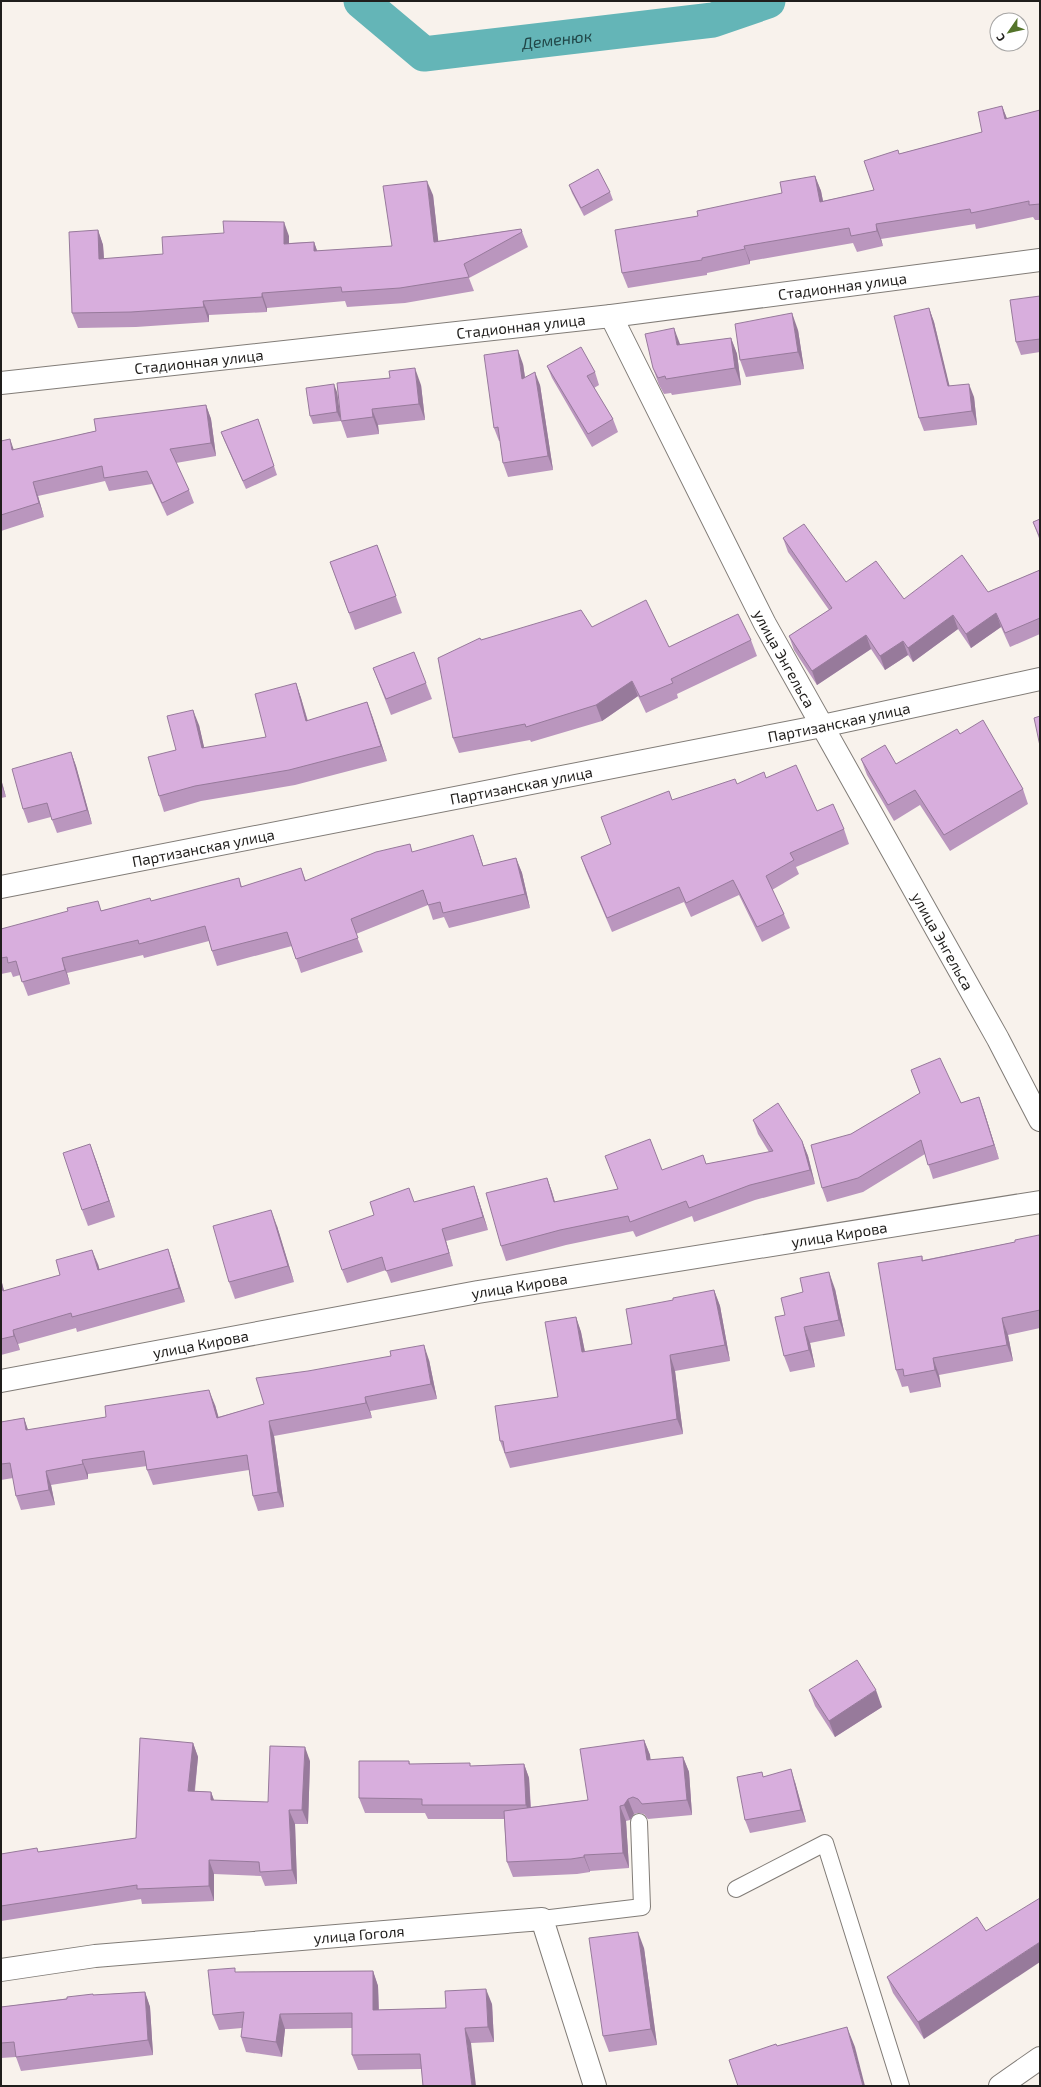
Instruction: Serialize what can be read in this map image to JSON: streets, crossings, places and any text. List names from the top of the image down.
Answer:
{
  "streets": {
    "street": [
      "Стадионная улица",
      "улица Энгельса",
      "Партизанская улица",
      "улица Кирова",
      "улица Гоголя"
    ]
  },
  "crossings": [
    ["Стадионная улица", "улица Энгельса"],
    ["улица Энгельса", "Партизанская улица"]
  ],
  "water": ["Деменюк"],
  "north": "bottom left"
}
